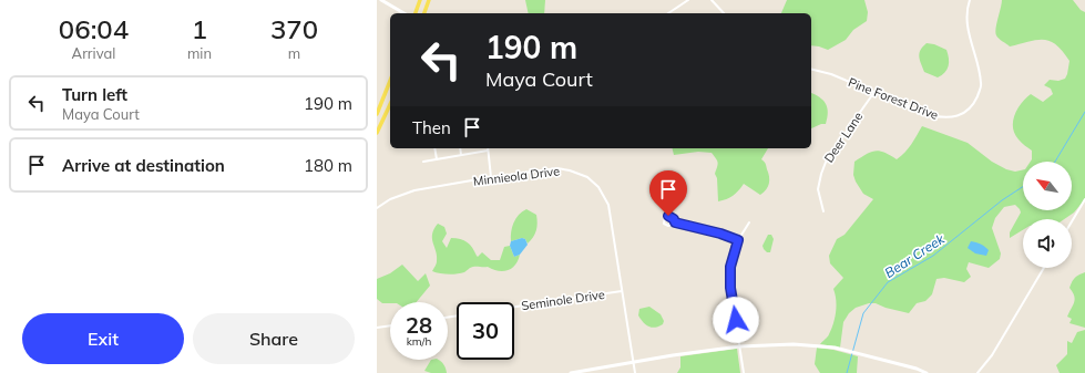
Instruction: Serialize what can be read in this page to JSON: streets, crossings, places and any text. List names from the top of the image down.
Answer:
{
  "streets": {
    "street": [
      "Pine Forest Drive",
      "Deer Lane",
      "Minnieola Drive",
      "Seminole Drive"
    ]
  },
  "crossings": [
    ["Pine Forest Drive", "Deer Lane"],
    ["Minnieola Drive", "Seminole Drive"]
  ],
  "water": ["Bear Creek"],
  "north": "top left",
  "page": {
    "eta": [
      "06:04",
      "Arrival",
      "1",
      "min",
      "370",
      "m"
    ],
    "turn": ["190 m", "Maya Court"],
    "list": [
      {
        "name": "Turn left",
        "note": "Maya Court",
        "value": "190 m"
      },
      {
        "name": "Arrive at destination",
        "value": "180 m"
      }
    ],
    "then": "Then",
    "speed": "28 km/h",
    "limit": "30",
    "buttons": ["Exit", "Share"]
  }
}
